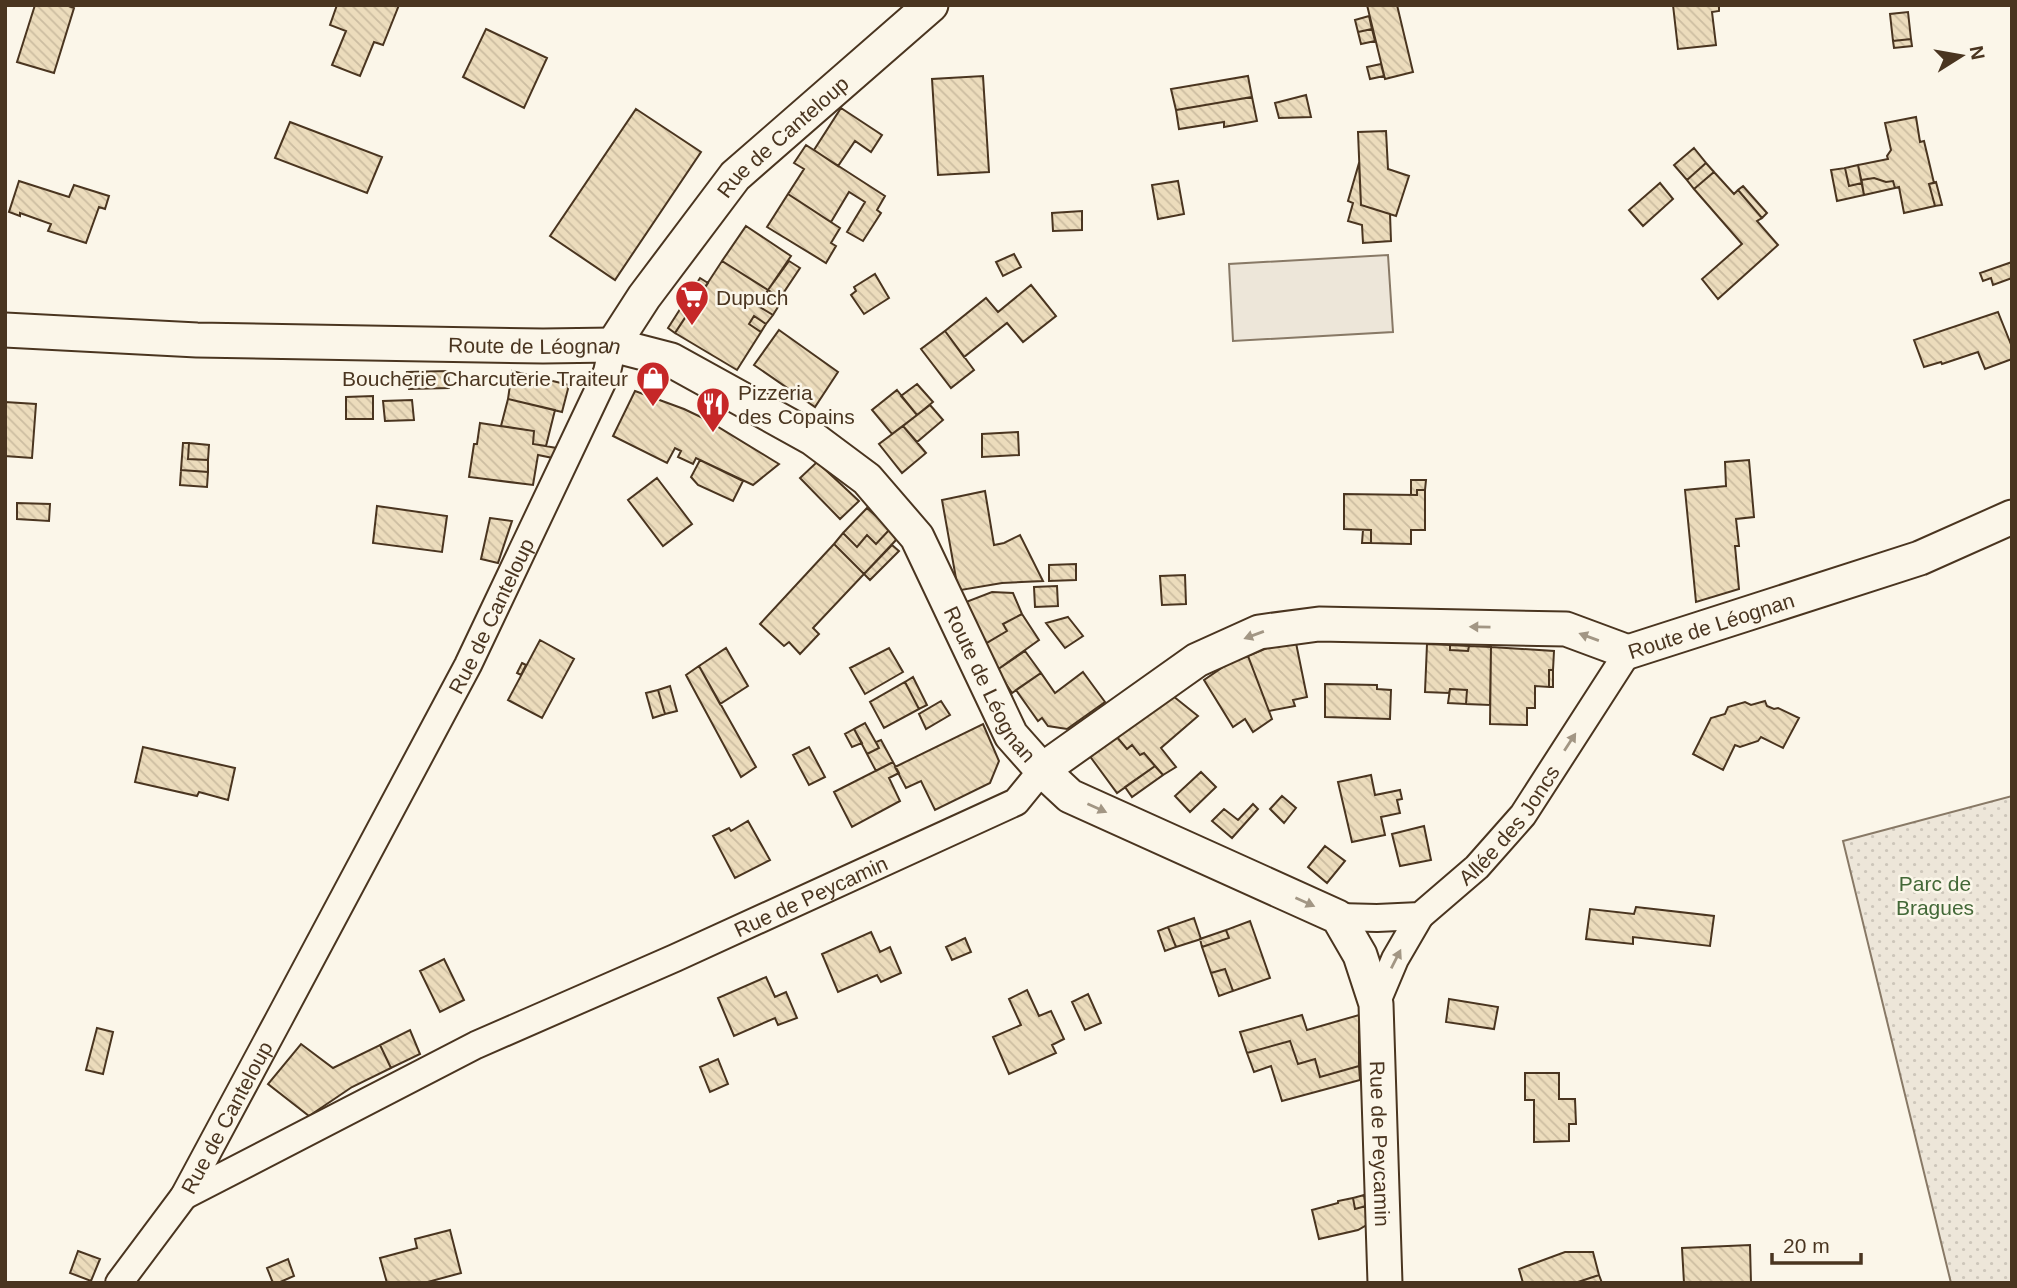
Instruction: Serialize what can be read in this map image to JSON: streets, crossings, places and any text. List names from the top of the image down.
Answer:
{
  "streets": {
    "street": [
      "Rue de Canteloup",
      "Route de Léognan",
      "Allée des Joncs",
      "Rue de Peycamin"
    ]
  },
  "crossings": [
    ["Rue de Canteloup", "Route de Léognan"],
    ["Rue de Canteloup", "Rue de Peycamin"],
    ["Route de Léognan", "Allée des Joncs"],
    ["Route de Léognan", "Rue de Peycamin"],
    ["Allée des Joncs", "Rue de Peycamin"]
  ],
  "one_way": ["Allée des Joncs"],
  "parks": ["Parc de Bragues"],
  "places": {
    "supermarket": ["Dupuch"],
    "shop": ["Boucherie Charcuterie Traiteur"],
    "restaurant": ["Pizzeria des Copains"]
  },
  "scale_bar": "20 m",
  "north": "right"
}
